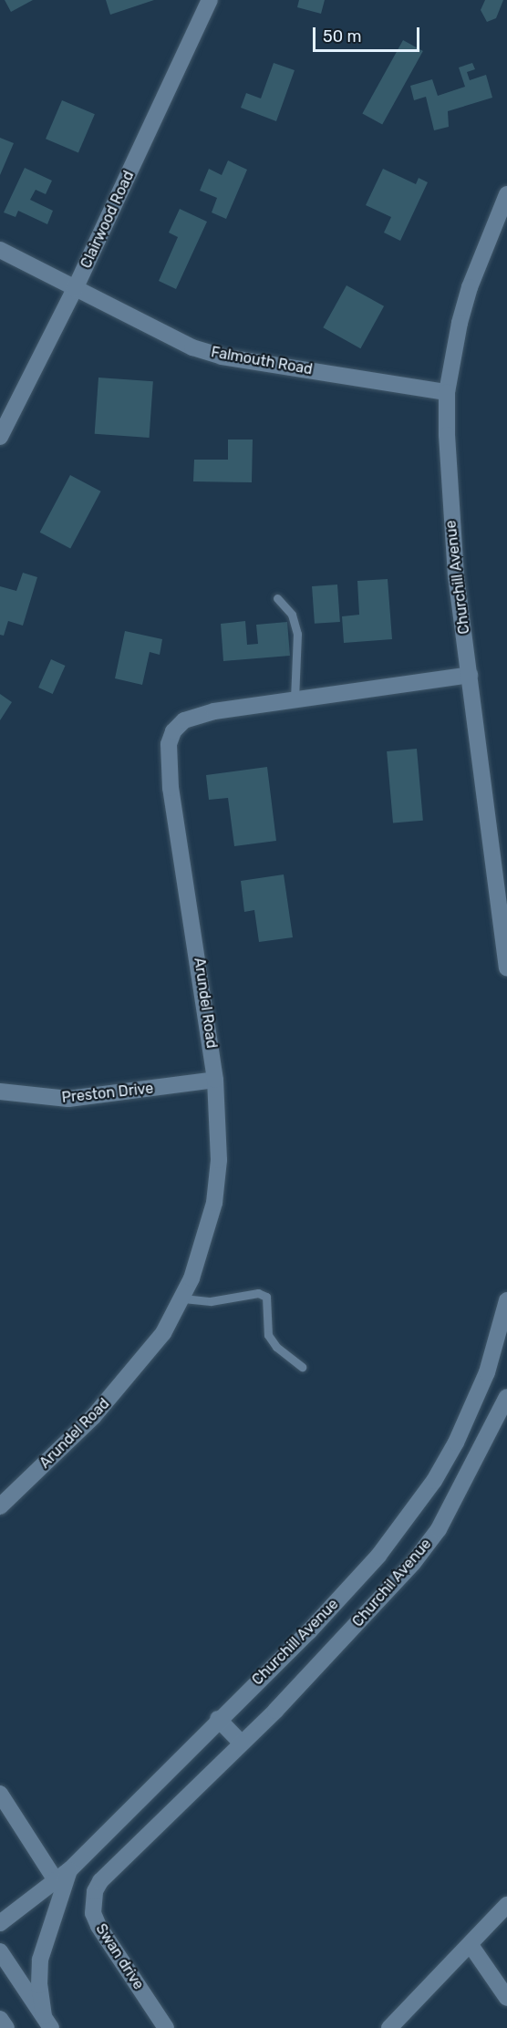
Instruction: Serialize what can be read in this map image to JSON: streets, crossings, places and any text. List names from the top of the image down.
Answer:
{
  "streets": {
    "street": [
      "Clairwood Road",
      "Falmouth Road",
      "Churchill Avenue",
      "Arundel Road",
      "Preston Drive",
      "Churchil Avenue",
      "Swan drive"
    ]
  },
  "crossings": [
    ["Clairwood Road", "Falmouth Road"],
    ["Falmouth Road", "Churchill Avenue"],
    ["Churchill Avenue", "Arundel Road"],
    ["Arundel Road", "Preston Drive"],
    ["Churchil Avenue", "Swan drive"]
  ],
  "scale_bar": "50 m"
}
